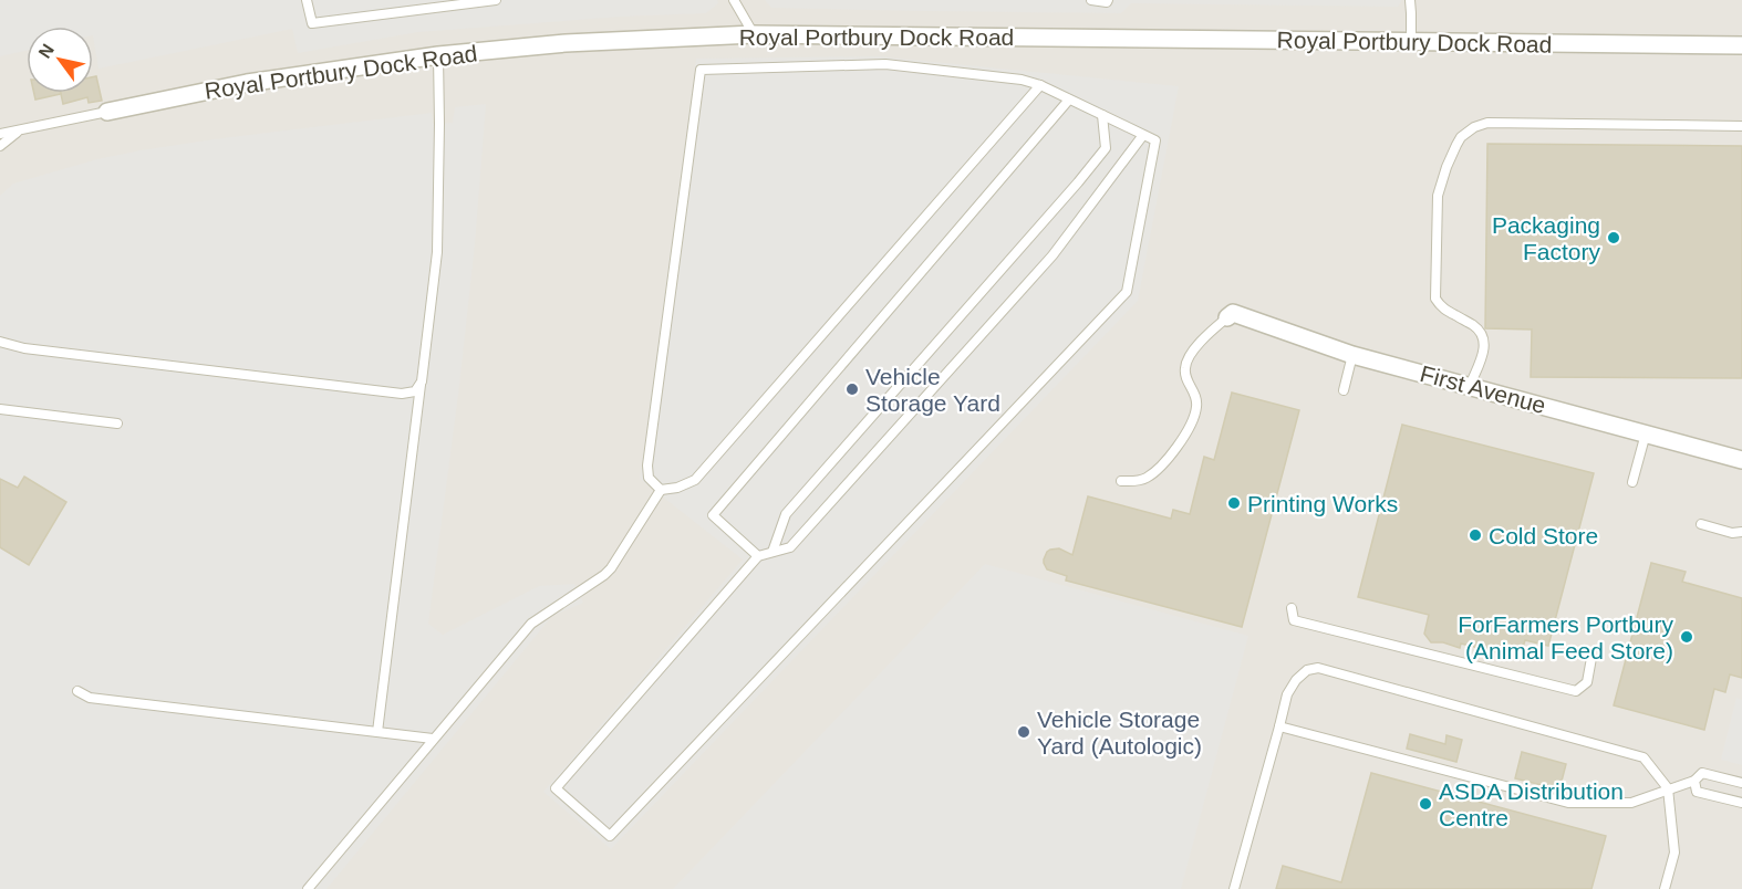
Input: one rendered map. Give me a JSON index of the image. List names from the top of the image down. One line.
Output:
{"streets":{"street":["Royal Portbury Dock Road","First Avenue"]},"places":["Packaging Factory","Vehicle Storage Yard","Printing Works","Cold Store","ForFarmers Portbury (Animal Feed Store)","Vehicle Storage Yard (Autologic)","ASDA Distribution Centre"],"north":"top left"}
